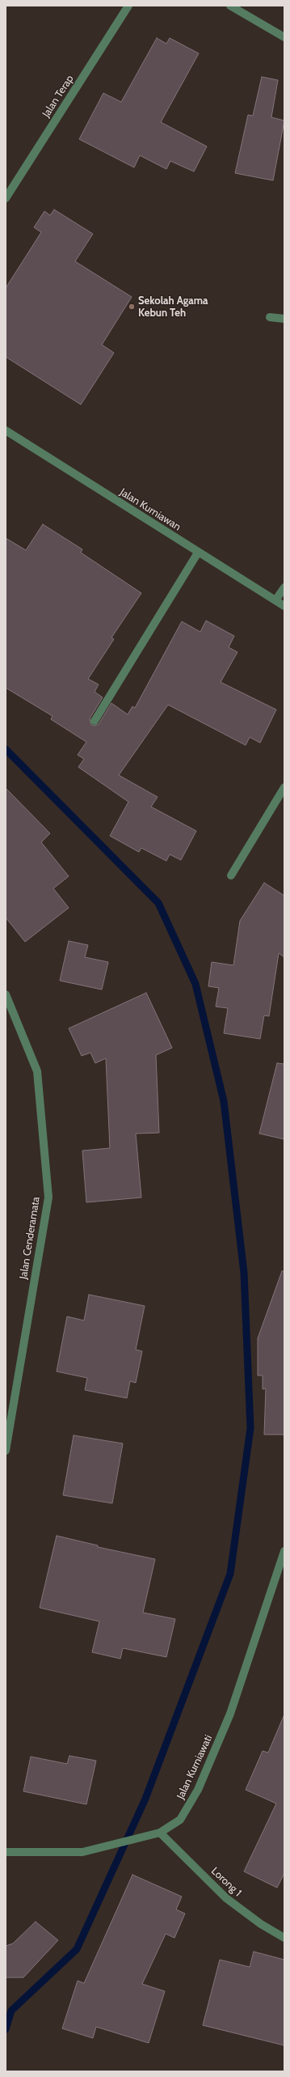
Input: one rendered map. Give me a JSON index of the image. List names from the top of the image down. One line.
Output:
{"streets":{"street":["Jalan Terap","Jalan Kurniawan","Jalan Cenderamata","Jalan Kurniawati","Lorong 1"]},"crossings":[["Jalan Kurniawati","Lorong 1"]],"places":["Sekolah Agama Kebun Teh"]}
